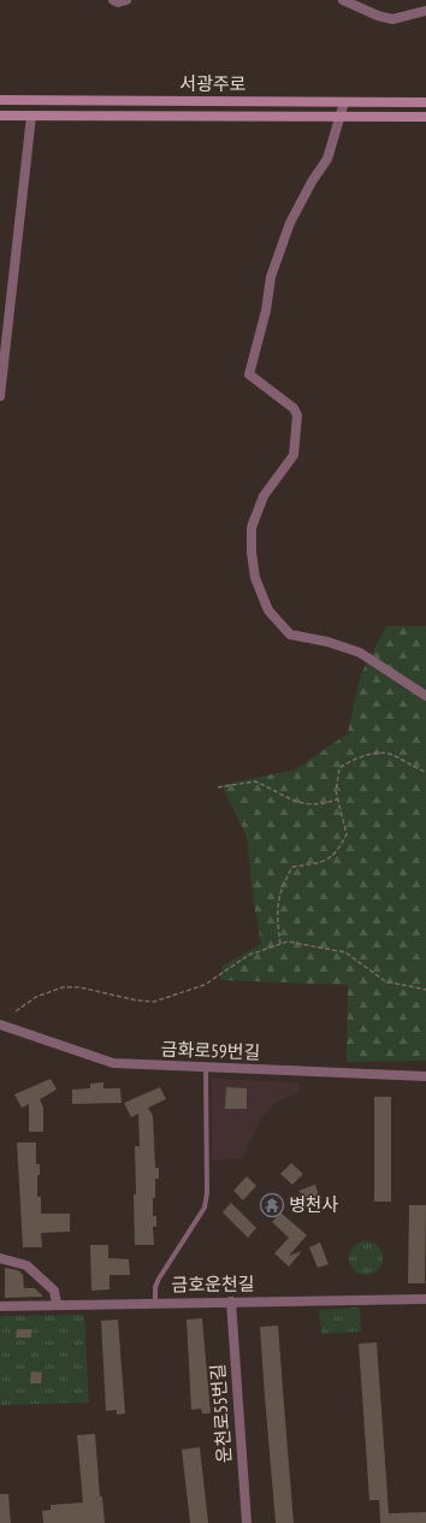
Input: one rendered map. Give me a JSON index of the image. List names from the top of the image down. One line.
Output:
{"streets":{"street":["서광주로","금화로59번길","금호운천길","운천로55번길"]},"crossings":[["금호운천길","운천로55번길"]],"places":{"temple":["병천사"]}}
